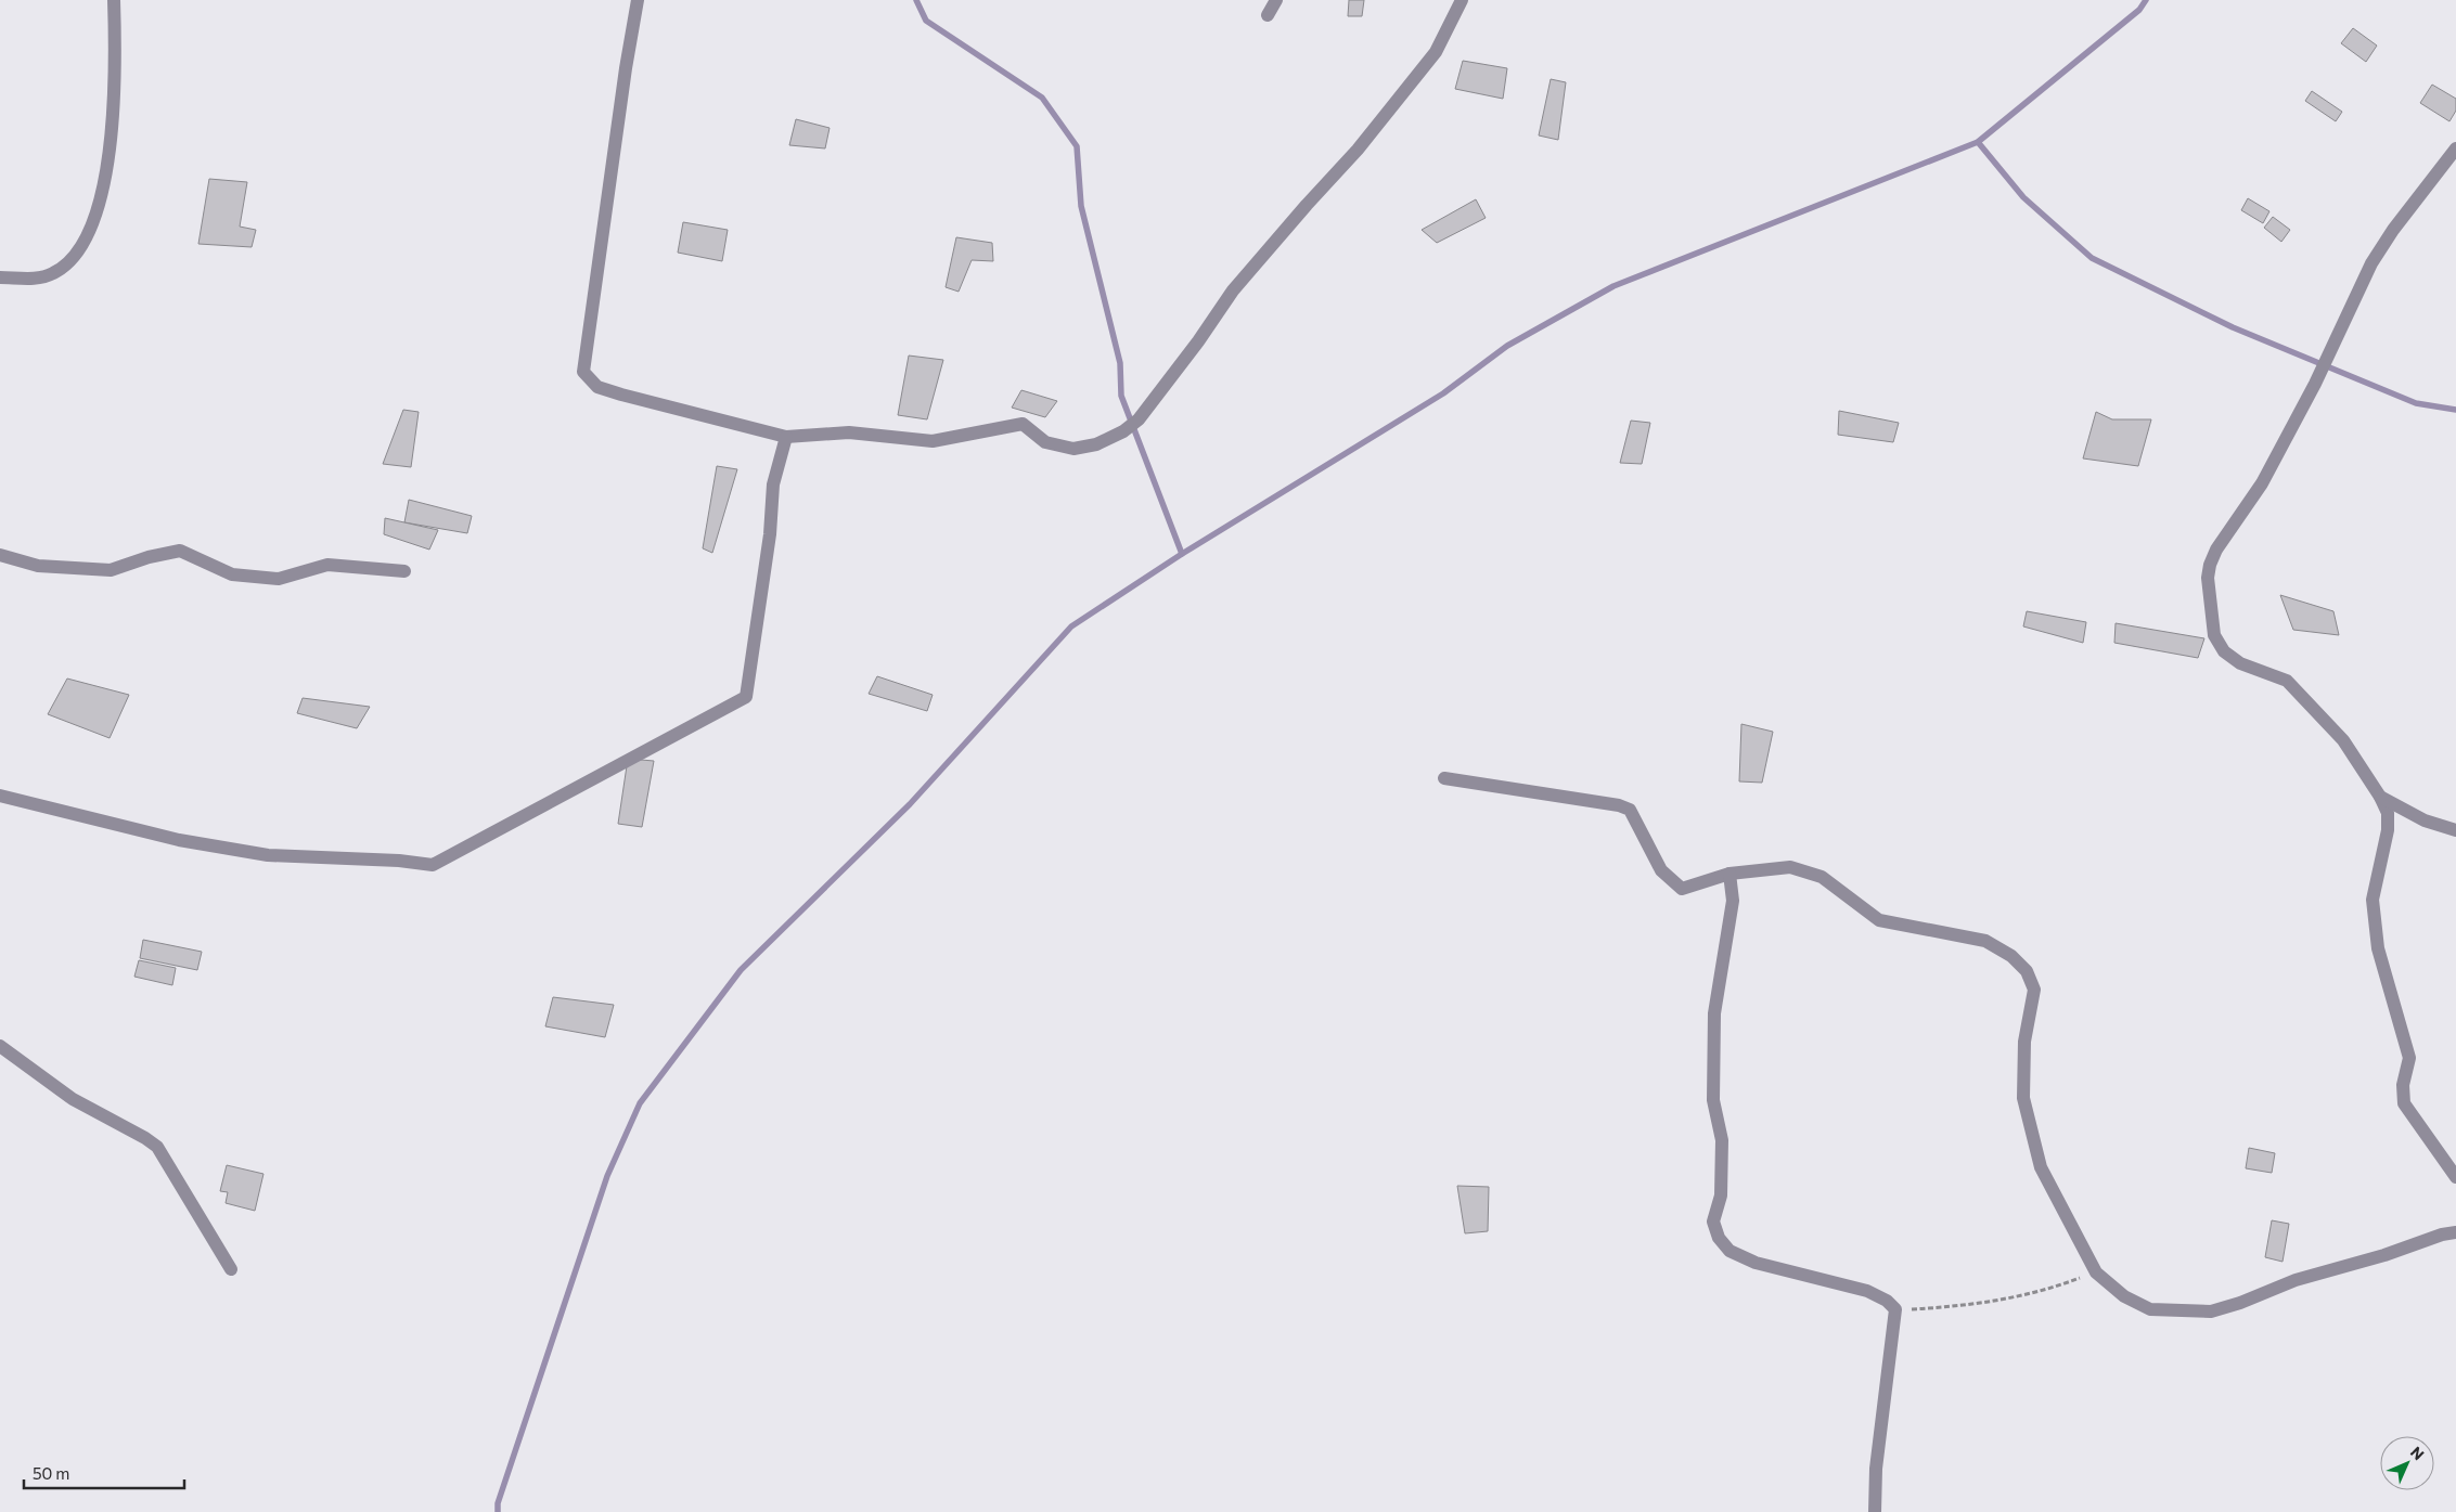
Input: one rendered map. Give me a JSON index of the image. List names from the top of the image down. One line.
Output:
{"scale_bar":"50 m","north":"top right"}
